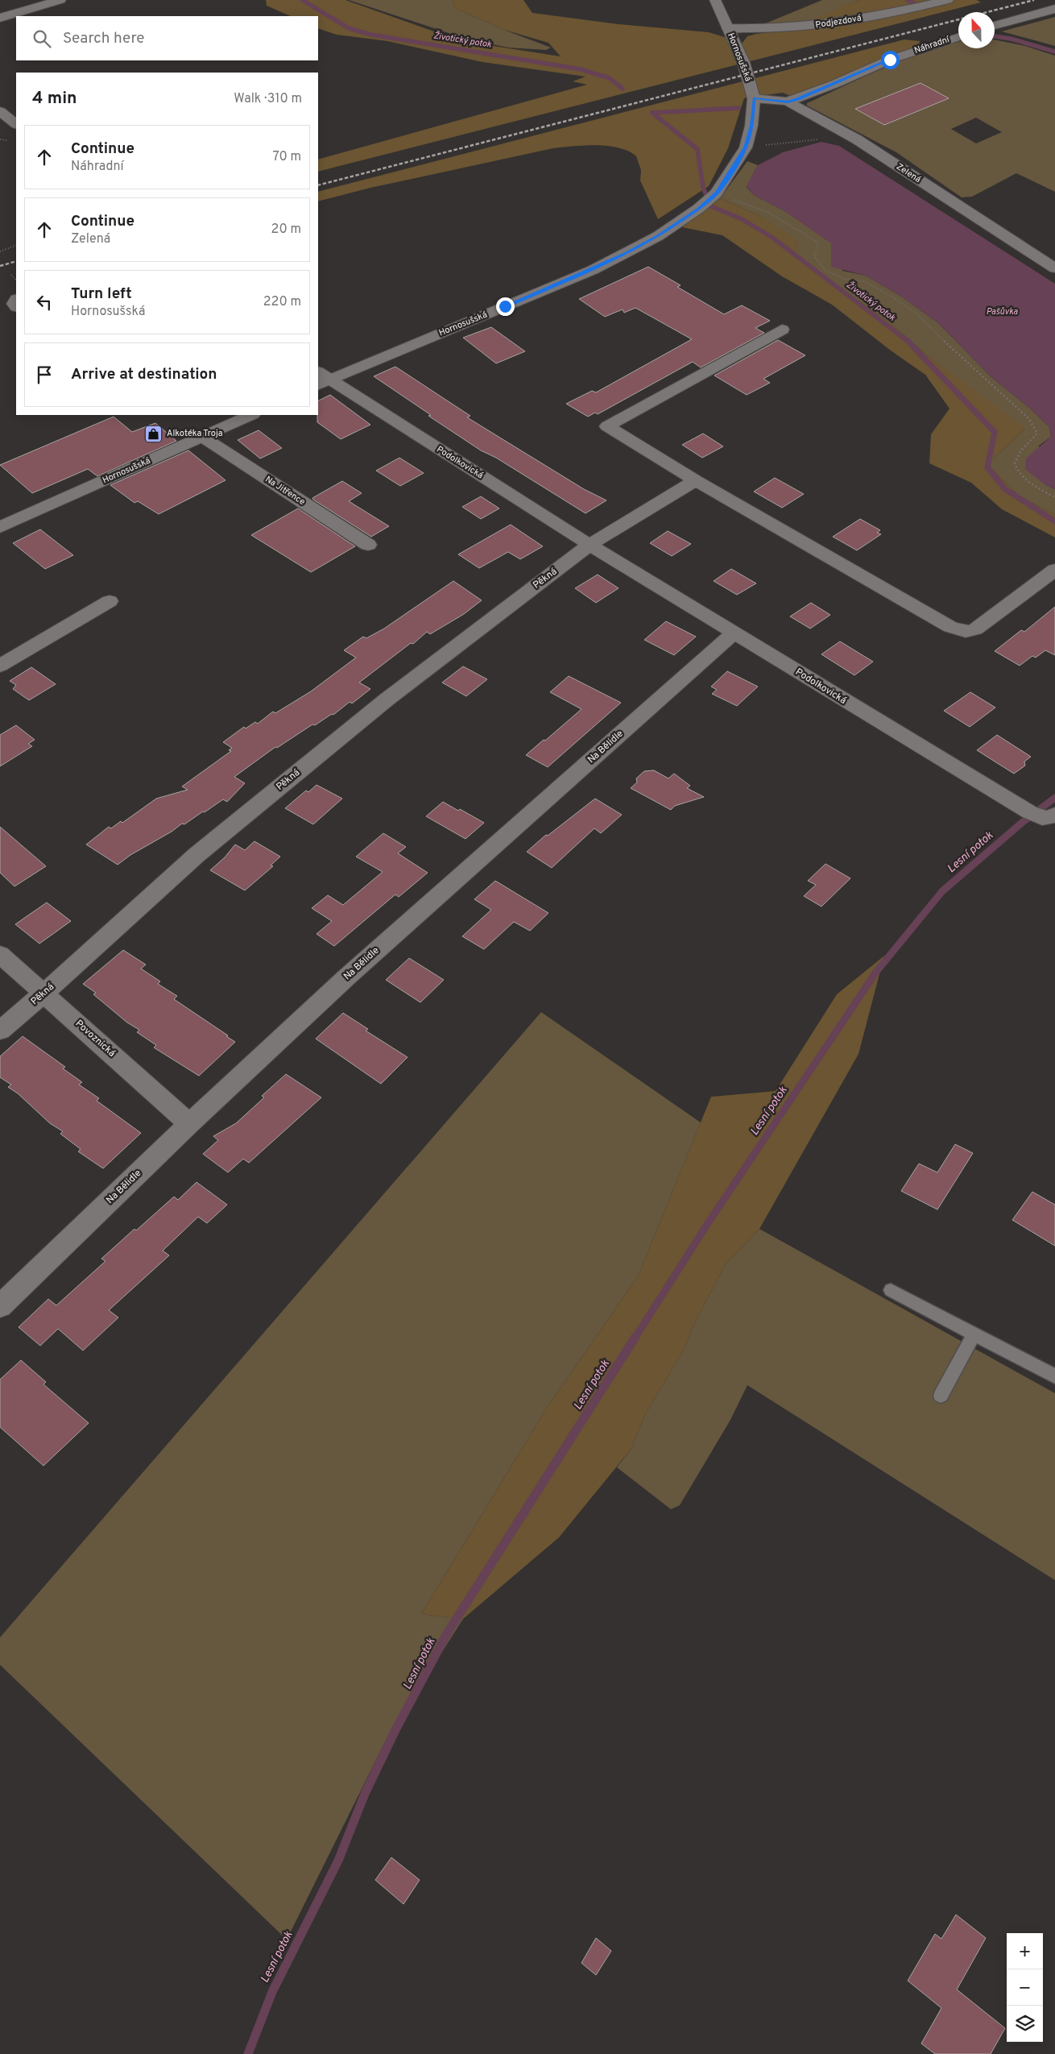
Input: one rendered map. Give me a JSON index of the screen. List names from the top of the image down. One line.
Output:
{"streets":{"street":["Podjezdová","Náhradní","Hornosušská","Zelená","Podolkovická","Na Jitřence","Pěkná","Na Bělidle","Povoznická"]},"crossings":[["Podjezdová","Hornosušská"],["Náhradní","Zelená"],["Hornosušská","Zelená"],["Hornosušská","Podolkovická"],["Hornosušská","Na Jitřence"],["Podolkovická","Pěkná"],["Podolkovická","Na Bělidle"],["Pěkná","Povoznická"],["Na Bělidle","Povoznická"]],"water":["Životický potok","Pašůvka","Lesní potok"],"places":{"shop":["Alkotéka Troja"]},"north":"top","page":{"search":"Search here","heading":["4 min","Walk · 310 m"],"list":[["Continue","Náhradní","70 m"],["Continue","Zelená","20 m"],["Turn left","Hornosušská","220 m"],"Arrive at destination"],"map_buttons":["+","−"]}}
